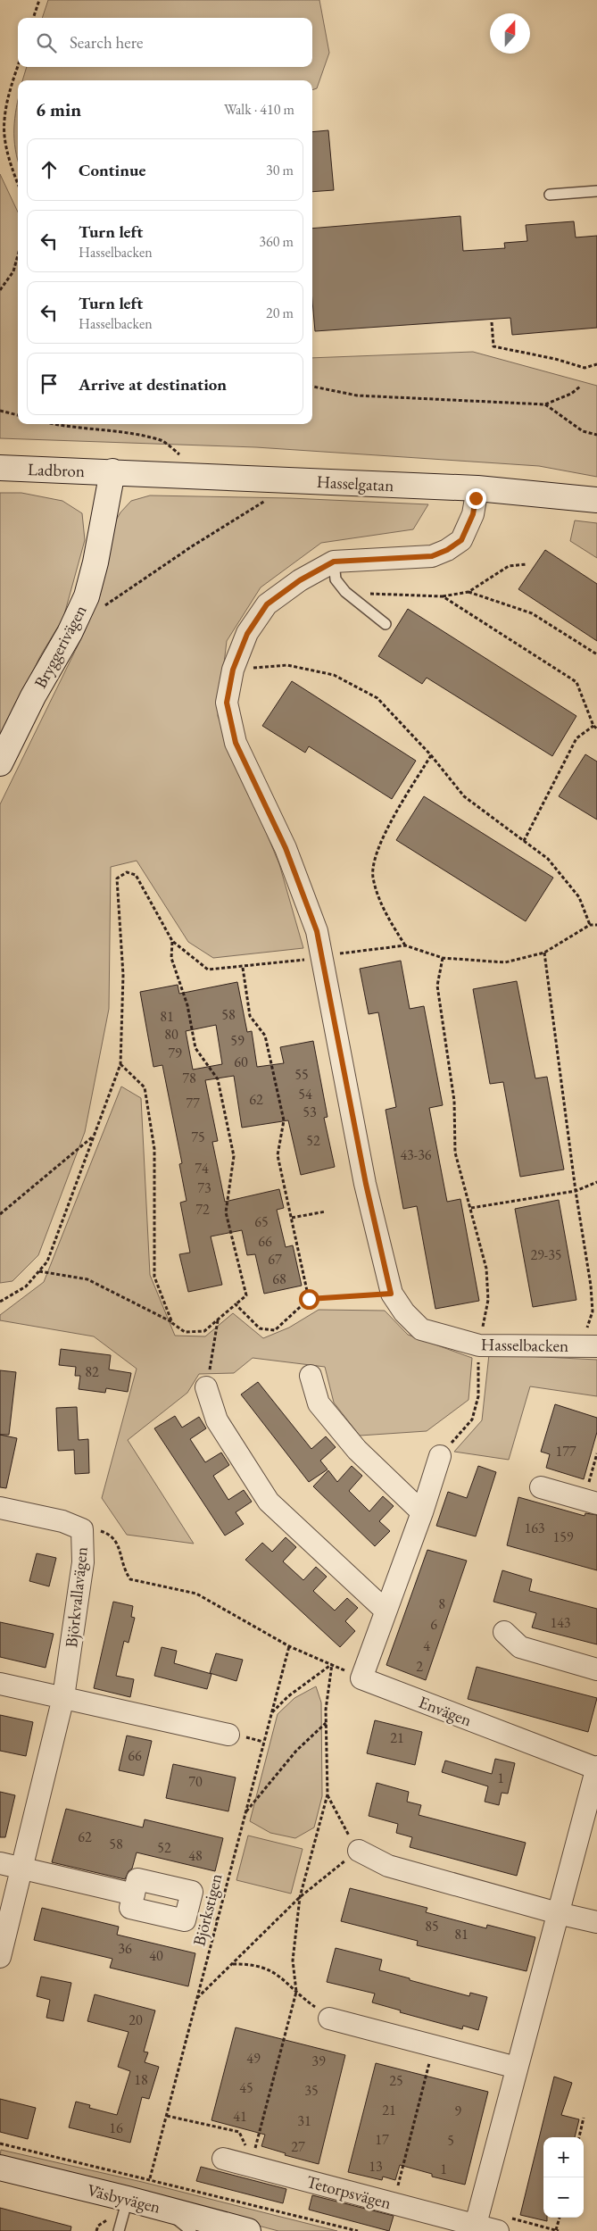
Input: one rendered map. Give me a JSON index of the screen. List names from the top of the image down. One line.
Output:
{"streets":{"street":["Ladbron","Hasselgatan","Bryggerivägen","Hasselbacken","Björkvallavägen","Envägen","Tetorpsvägen","Väsbyvägen"],"path":["Björkstigen"]},"crossings":[["Ladbron","Hasselgatan"],["Ladbron","Bryggerivägen"],["Hasselgatan","Bryggerivägen"],["Hasselgatan","Hasselbacken"]],"house_numbers":["58","81","80","59","79","60","55","78","54","62","77","53","75","52","43-36","74","73","72","65","66","29-35","67","68","82","177","163","159","8","143","6","4","2","21","66","1","70","62","58","52","48","85","81","36","40","20","49","39","18","25","45","35","21","9","41","31","16","17","5","27","13","1"],"north":"top","page":{"search":"Search here","heading":["6 min","Walk · 410 m"],"list":[["Continue","30 m"],["Turn left","Hasselbacken","360 m"],["Turn left","Hasselbacken","20 m"],"Arrive at destination"],"map_buttons":["+","−"]}}
